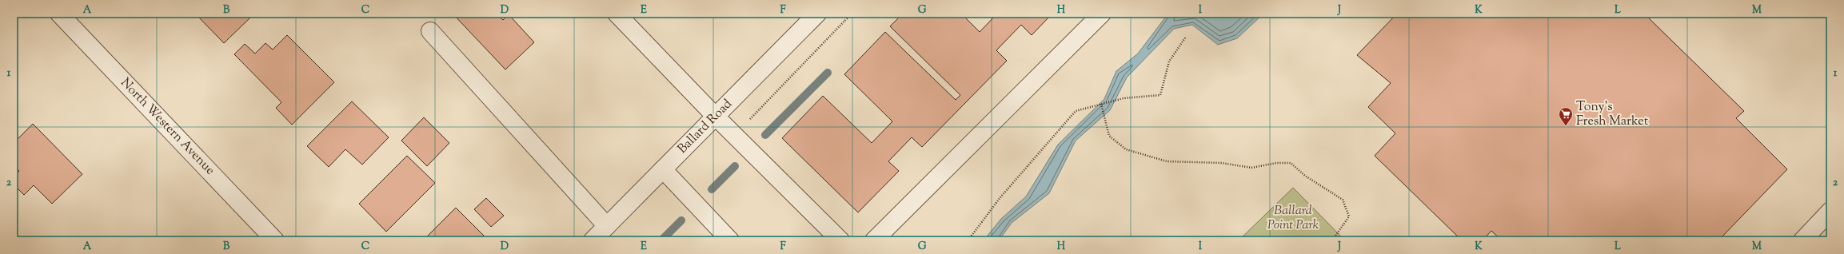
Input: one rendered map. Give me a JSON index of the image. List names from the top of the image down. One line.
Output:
{"streets":{"street":["North Western Avenue","Ballard Road"]},"parks":["Ballard Point Park"],"places":{"supermarket":["Tony's Fresh Market"]},"grid":{"columns":["A","B","C","D","E","F","G","H","I","J","K","L","M"],"rows":["1","2"]}}
